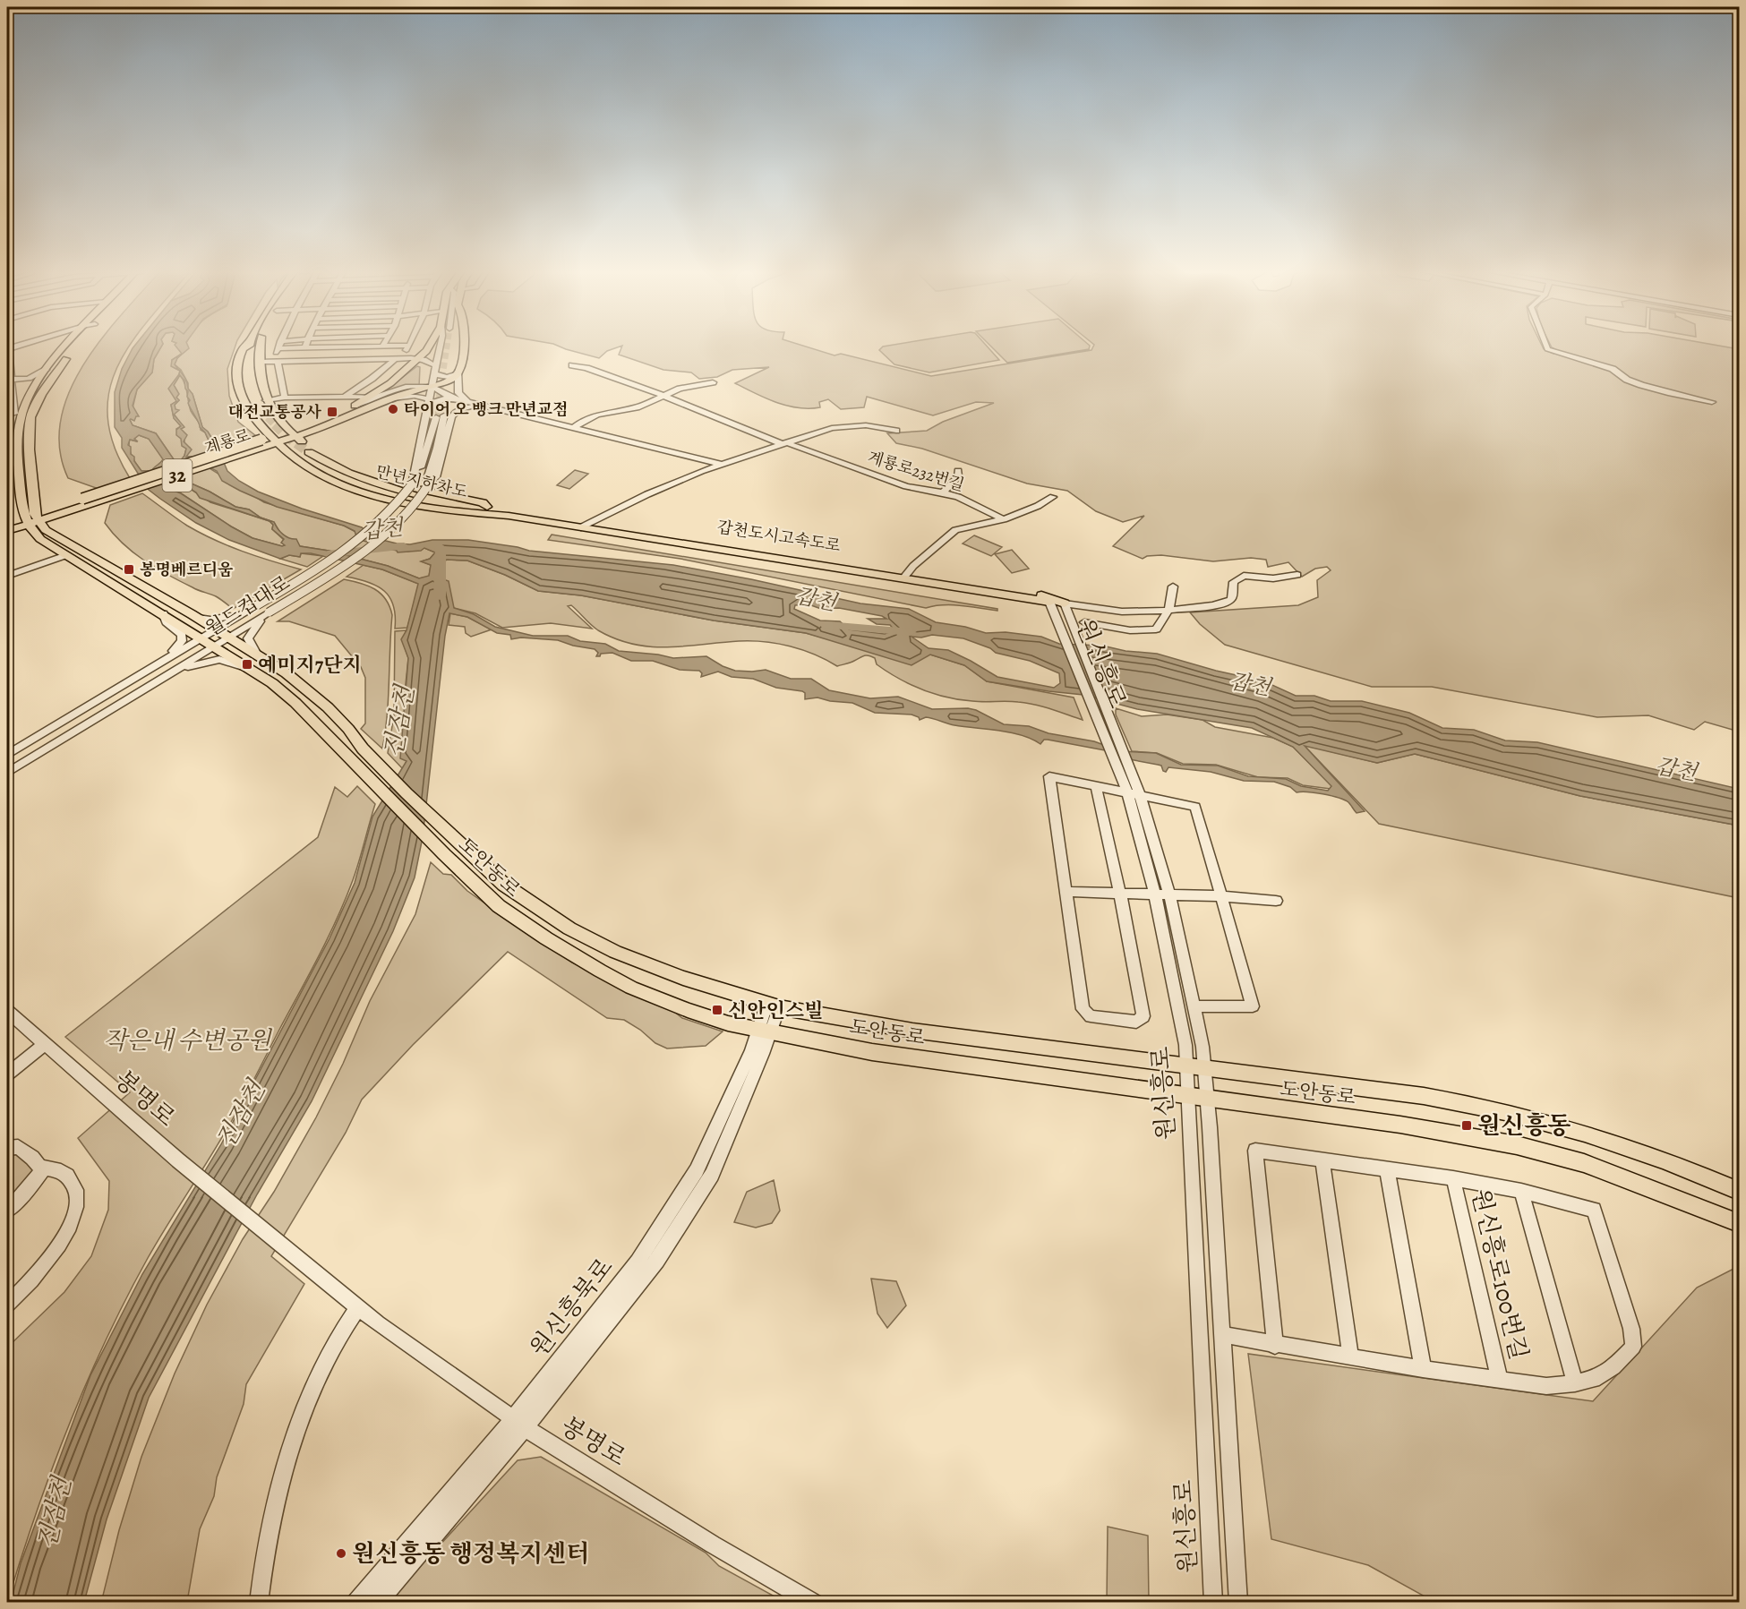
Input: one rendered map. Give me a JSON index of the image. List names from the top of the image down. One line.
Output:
{"streets":{"main road":["계룡로","32","만년지하차도","갑천도시고속도로","도안동로"],"street":["계룡로232번길","월드컵대로","원신흥로","봉명로","원신흥로100번길","원신흥북로"]},"crossings":[["계룡로","도안동로"],["만년지하차도","갑천도시고속도로"],["갑천도시고속도로","원신흥로"],["월드컵대로","도안동로"],["원신흥로","도안동로"],["원신흥로","원신흥로100번길"],["도안동로","원신흥북로"],["봉명로","원신흥북로"]],"water":["갑천","진잠천"],"parks":["작은내 수변공원"],"places":{"other":["타이어 오 뱅크 만년교점","원신흥동 행정복지센터"],"transit":["대전교통공사","봉명베르디움","예미지7단지","신안인스빌","원신흥동"]}}
